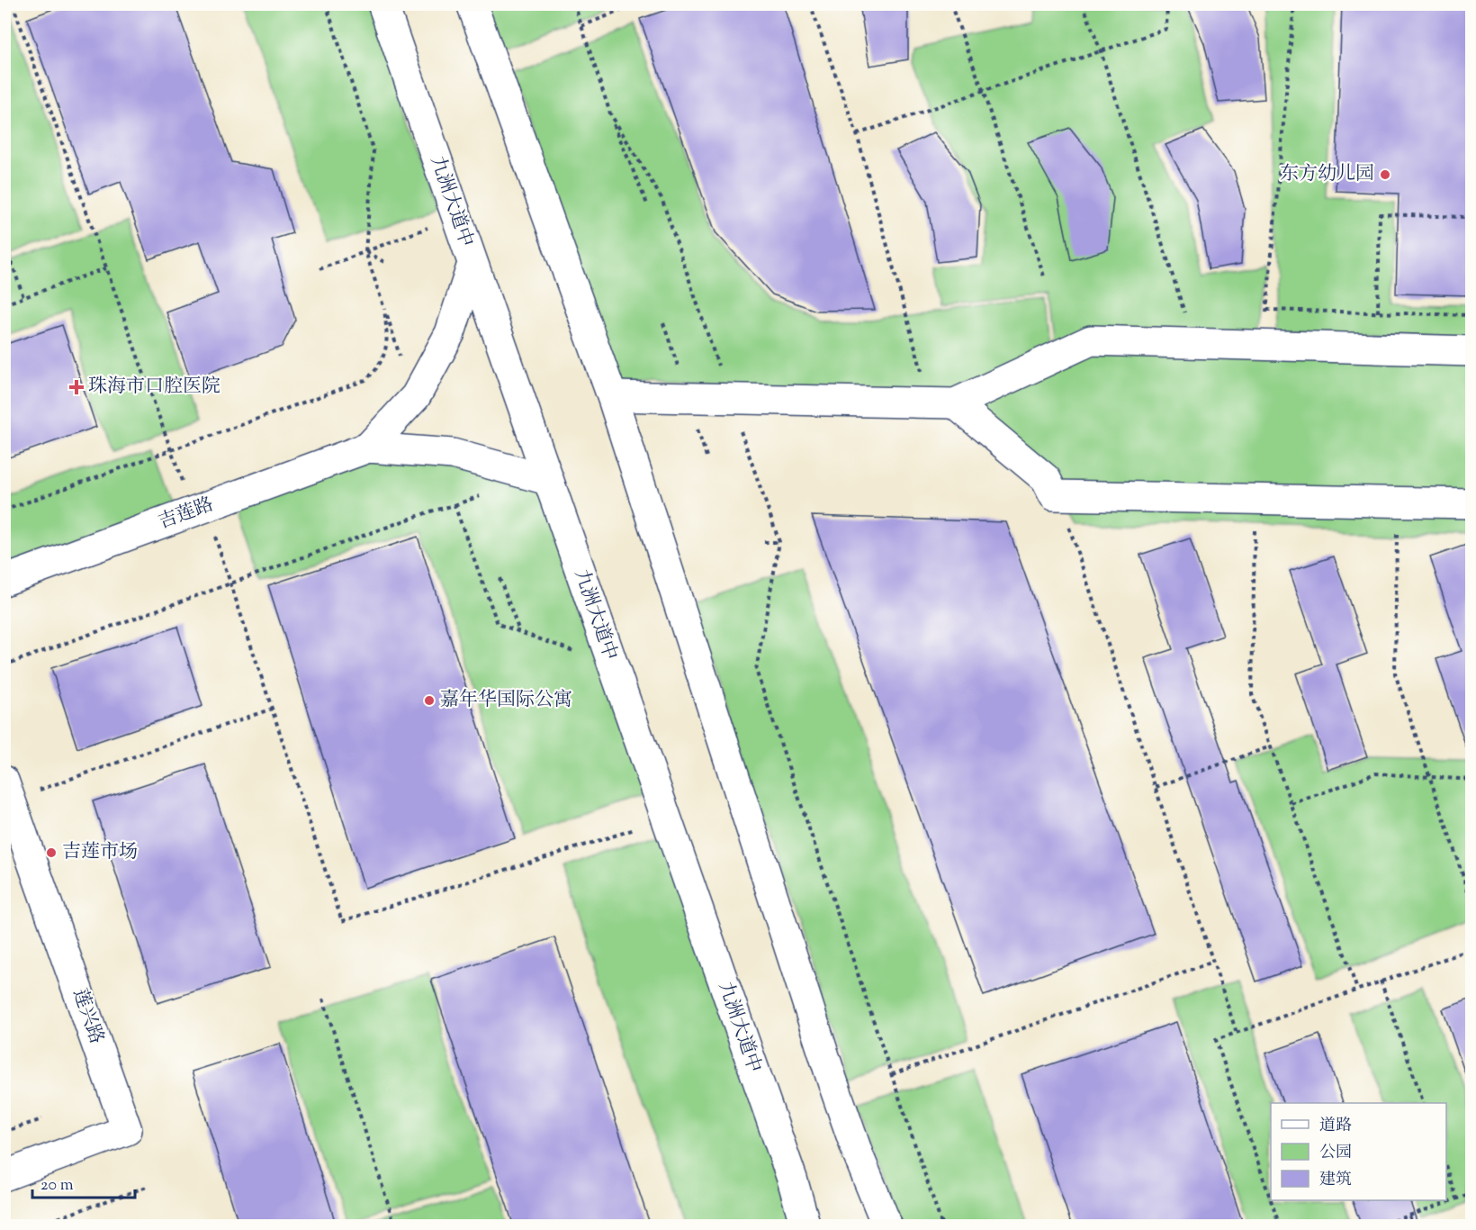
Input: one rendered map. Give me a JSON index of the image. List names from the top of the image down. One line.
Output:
{"streets":{"main road":["九洲大道中","吉莲路","莲兴路"]},"places":{"other":["东方幼儿园","嘉年华国际公寓","吉莲市场"],"health":["珠海市口腔医院"]},"legend":["道路","公园","建筑"],"scale_bar":"20 m"}
